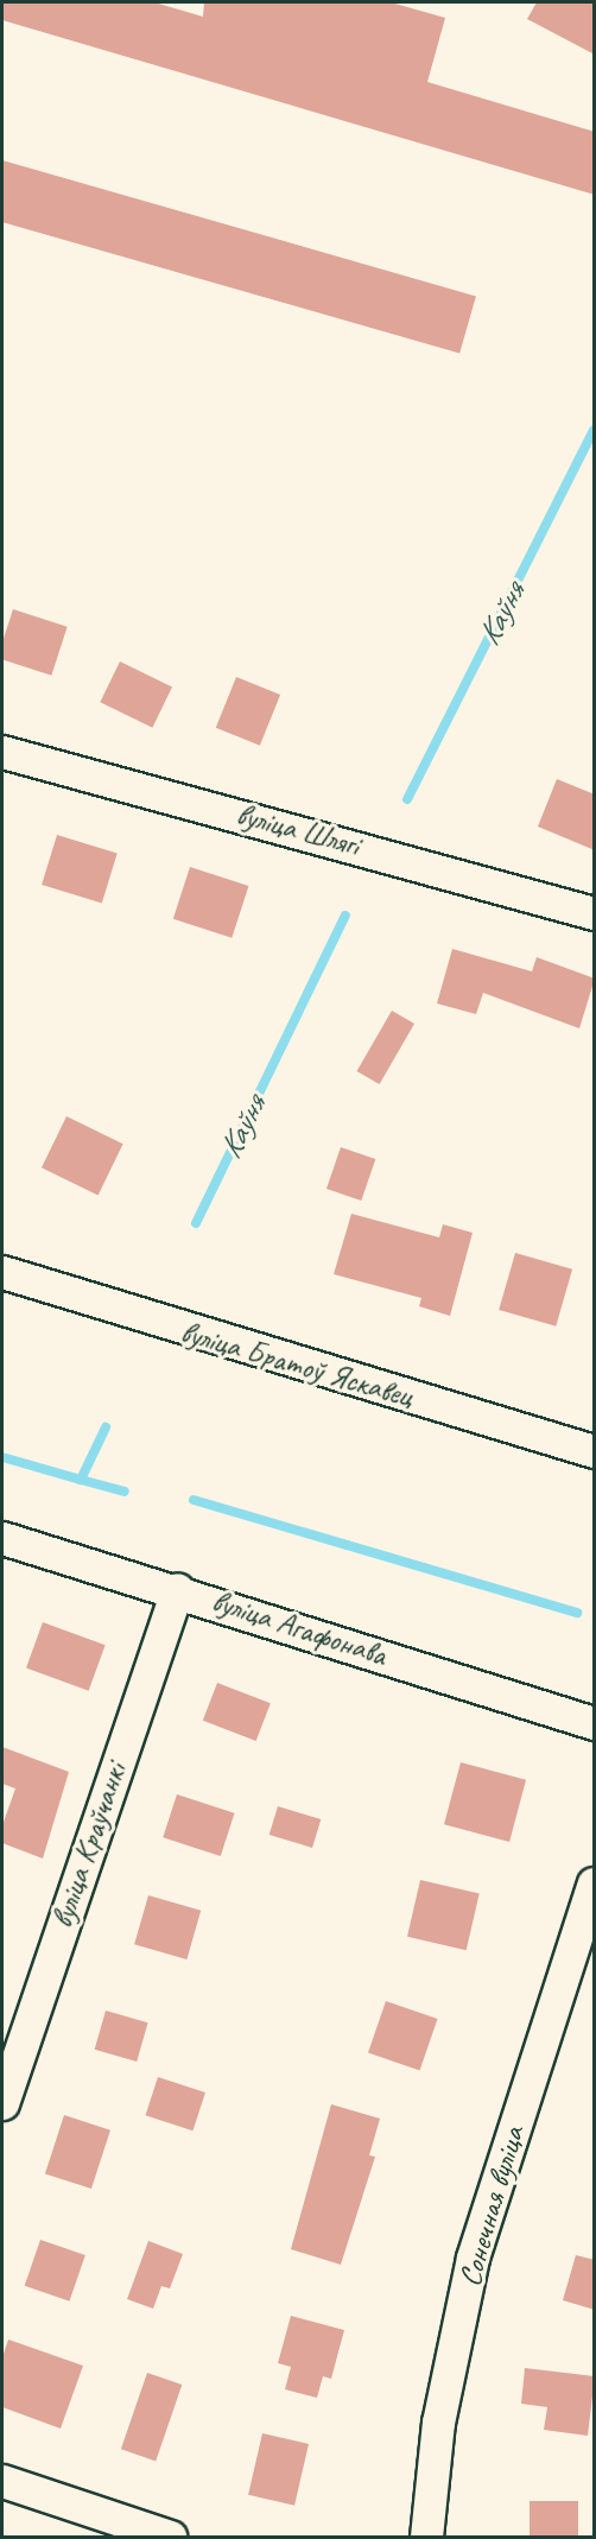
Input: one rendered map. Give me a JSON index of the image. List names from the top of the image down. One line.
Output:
{"streets":{"street":["вуліца Шлягі","вуліца Братоў Яскавец","вуліца Агафонава","вуліца Краўчанкі","Сонечная вуліца"]},"crossings":[["вуліца Агафонава","вуліца Краўчанкі"]],"water":["Каўня"]}
